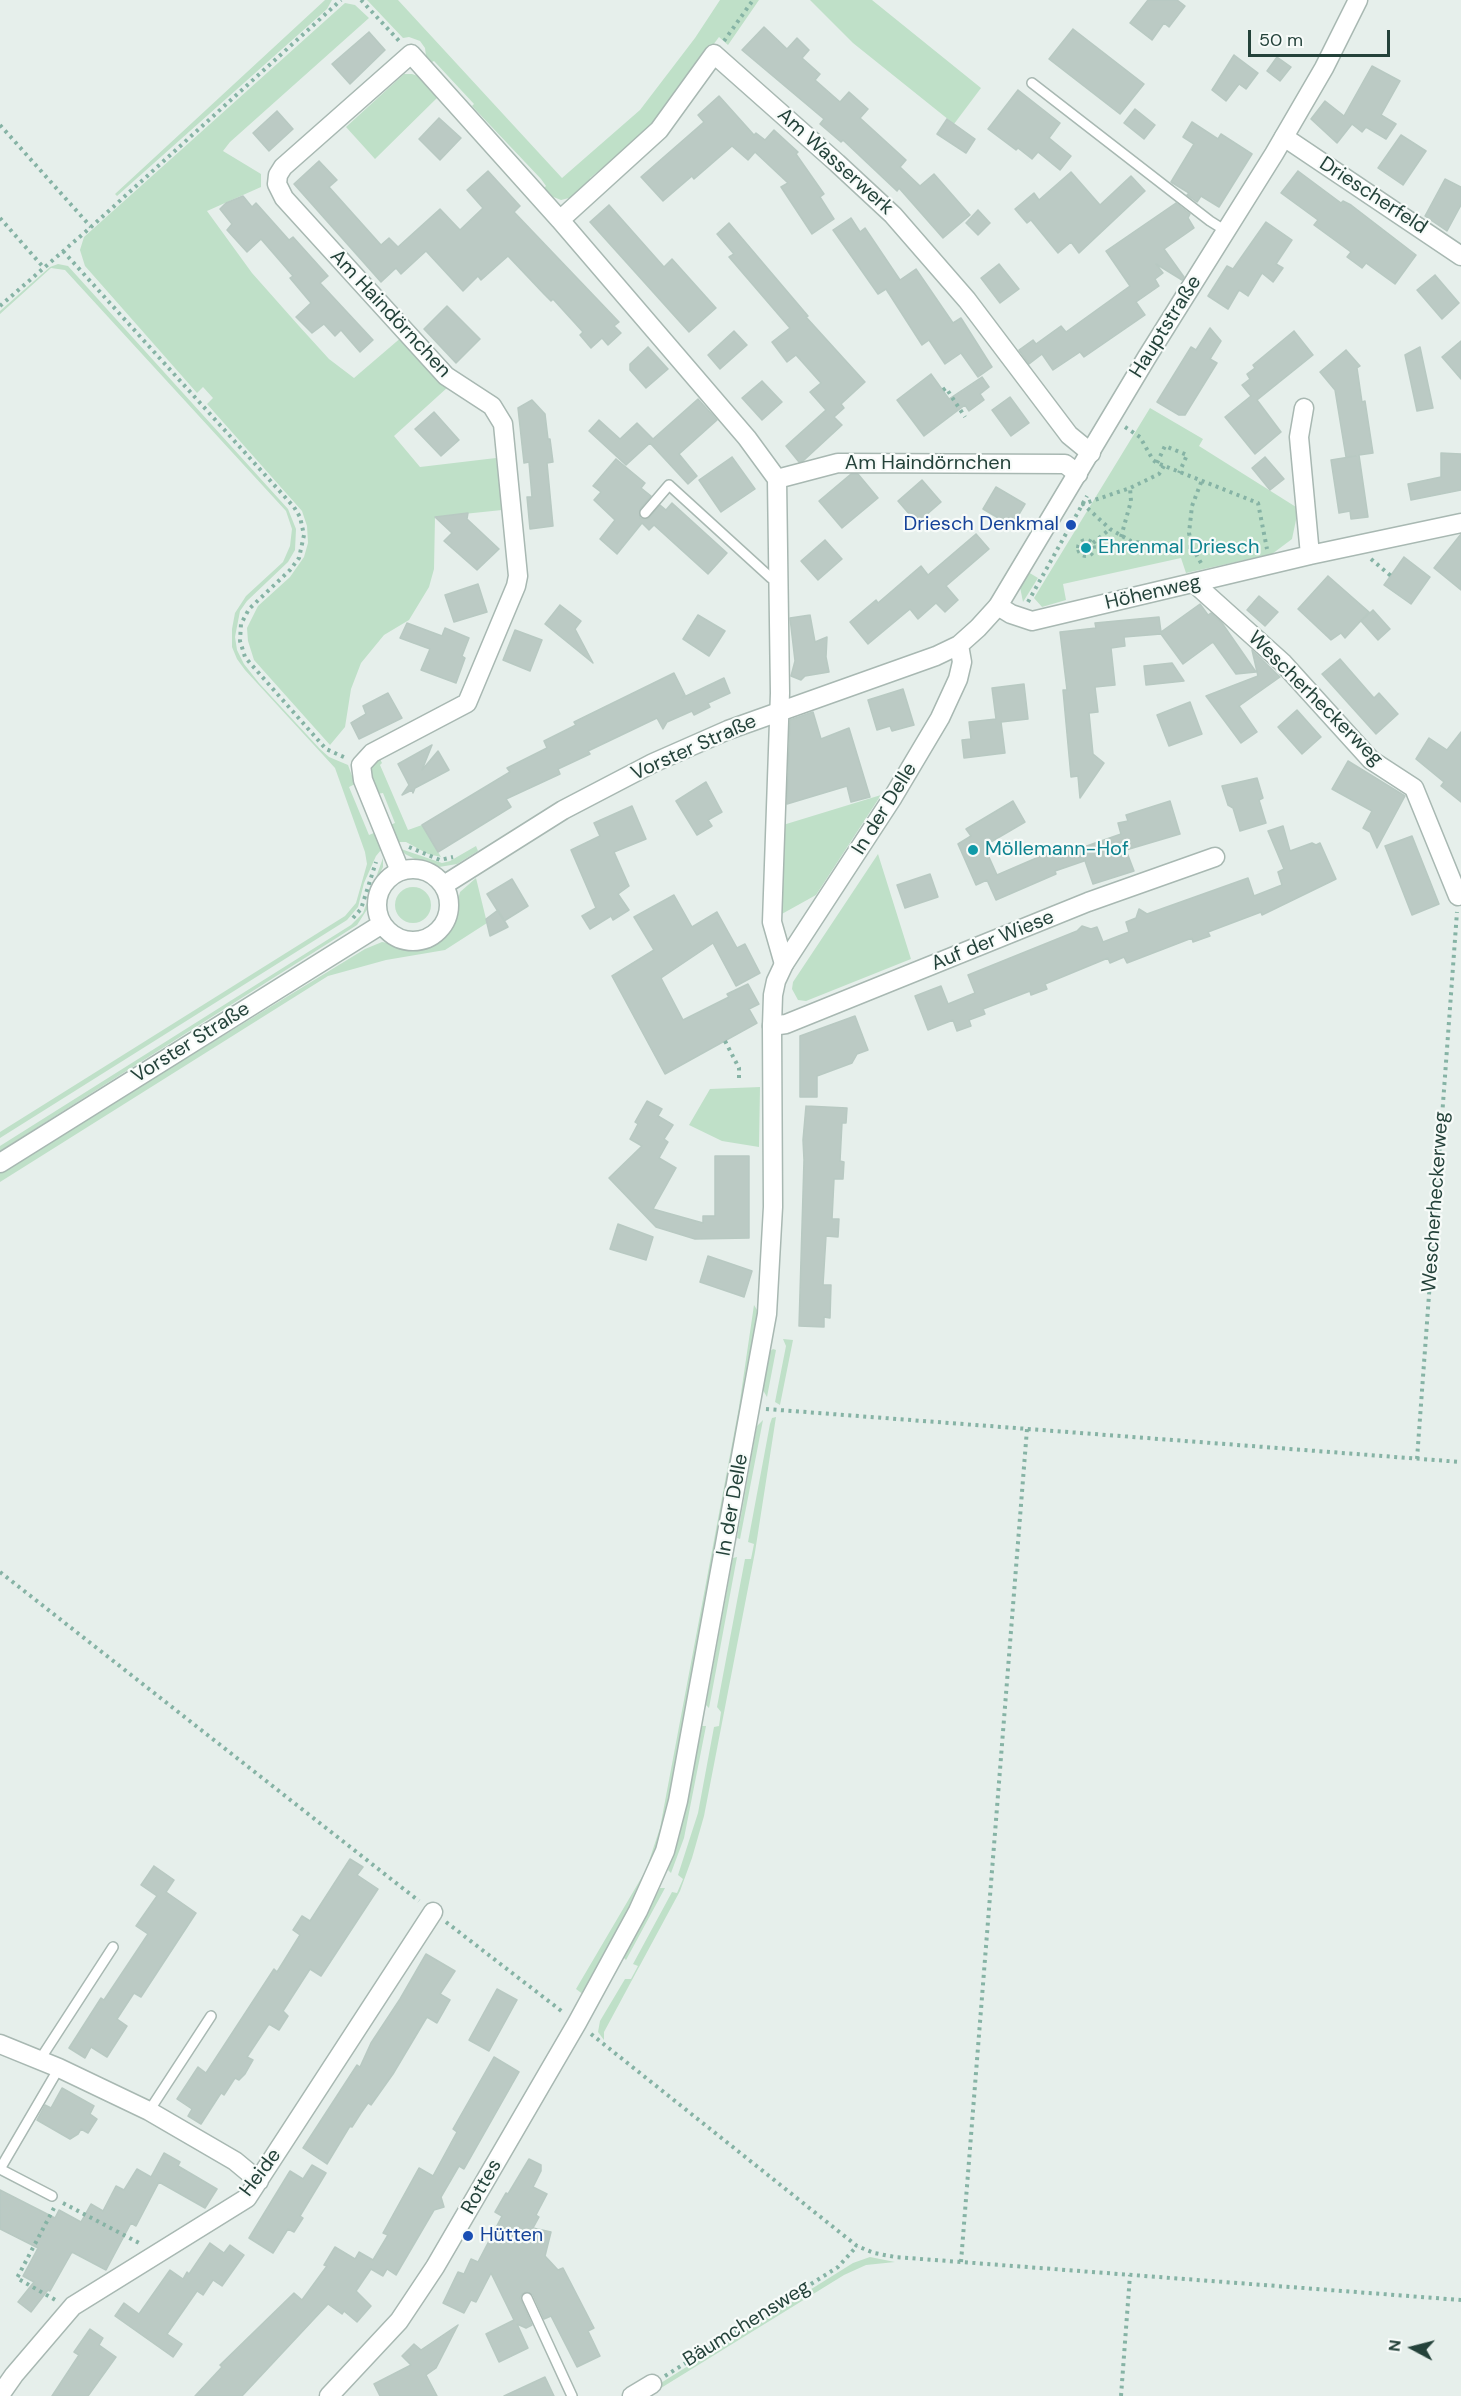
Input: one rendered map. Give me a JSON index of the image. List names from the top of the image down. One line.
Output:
{"streets":{"street":["Am Wasserwerk","Driescherfeld","Am Haindörnchen","Hauptstraße","Höhenweg","Wescherheckerweg","Vorster Straße","In der Delle","Auf der Wiese","Heide","Rottes"],"path":["Bäumchensweg"]},"crossings":[["Am Wasserwerk","Hauptstraße"],["Driescherfeld","Hauptstraße"],["Am Haindörnchen","Hauptstraße"],["Hauptstraße","Höhenweg"],["Hauptstraße","Vorster Straße"],["Hauptstraße","In der Delle"],["Höhenweg","Wescherheckerweg"],["Vorster Straße","In der Delle"],["In der Delle","Auf der Wiese"],["In der Delle","Rottes"]],"places":["Driesch Denkmal","Ehrenmal Driesch","Möllemann-Hof","Hütten"],"scale_bar":"50 m","north":"left"}
